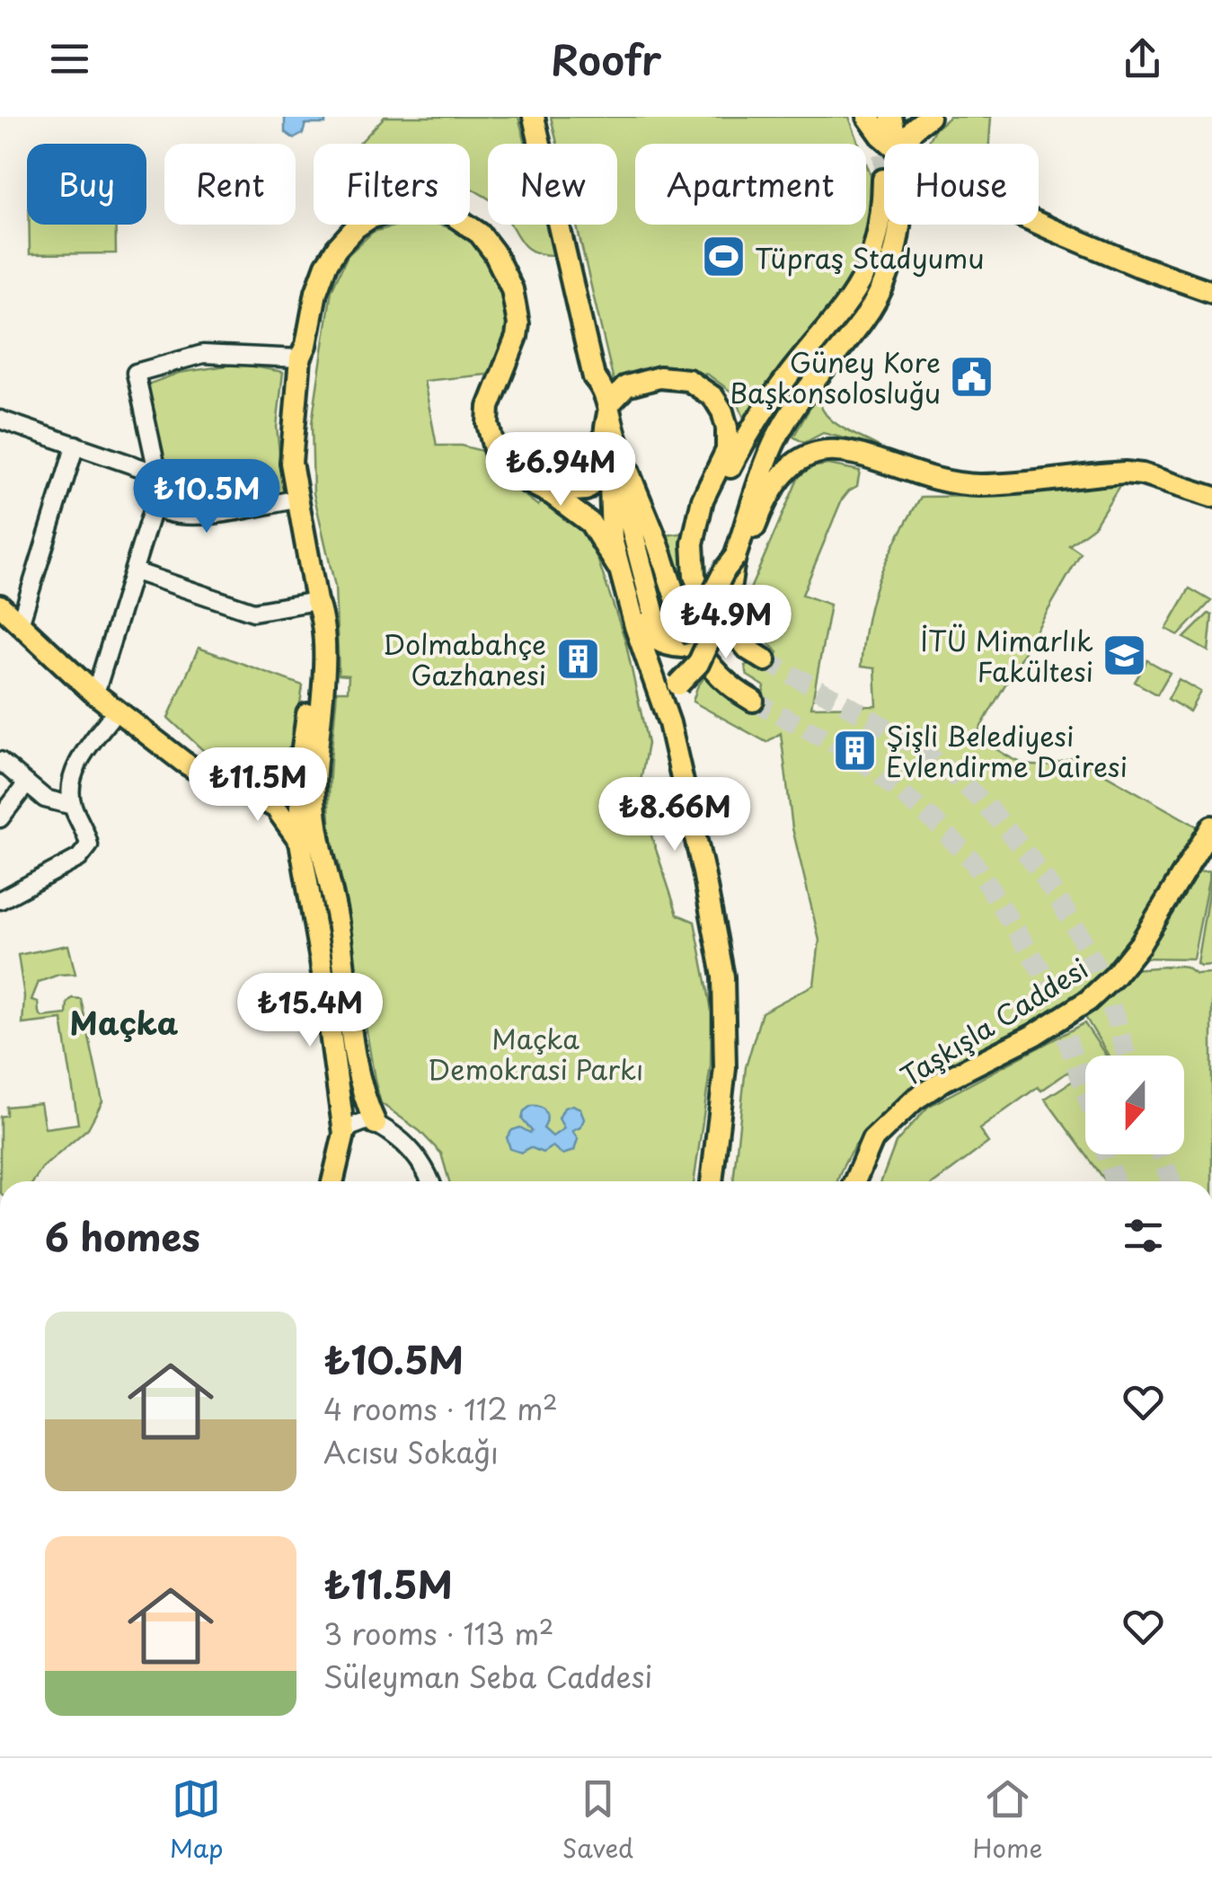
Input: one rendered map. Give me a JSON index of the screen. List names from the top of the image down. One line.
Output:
{"streets":{"main road":["Taşkışla Caddesi"]},"districts":["Maçka"],"parks":["Maçka Demokrasi Parkı"],"places":{"sports":["Tüpraş Stadyumu"],"public building":["Güney Kore Başkonsolosluğu"],"school or university":["İTÜ Mimarlık Fakültesi"],"building":["Dolmabahçe Gazhanesi","Şişli Belediyesi Evlendirme Dairesi"]},"north":"bottom","page":{"header":"Roofr","chip":["Buy","Rent","Filters","New","Apartment","House"],"price":["₺6.94M","₺10.5M","₺4.9M","₺11.5M","₺8.66M","₺15.4M"],"heading":"6 homes","list":[{"name":"₺10.5M","note":"4 rooms · 112 m² · Acısu Sokağı"},{"name":"₺11.5M","note":"3 rooms · 113 m² · Süleyman Seba Caddesi"}],"tabs":["Map","Saved","Home"]}}
